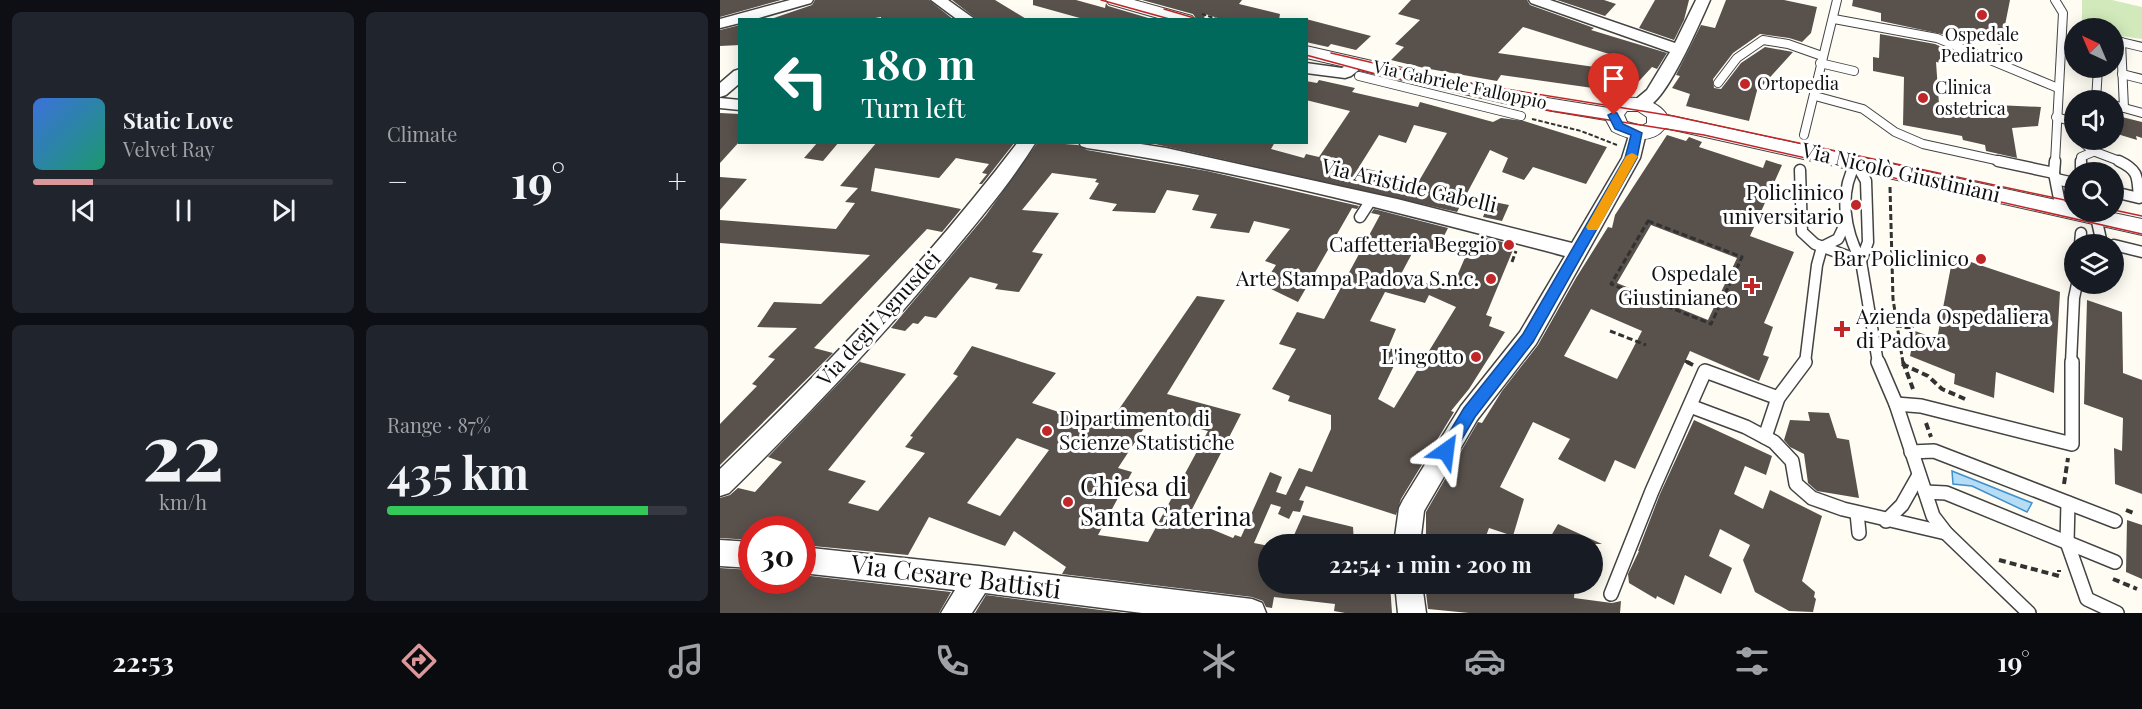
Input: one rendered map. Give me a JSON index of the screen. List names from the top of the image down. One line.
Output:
{"streets":{"street":["Via Gabriele Falloppio","Via Nicolò Giustiniani","Via Aristide Gabelli","Via degli Agnusdei","Via Cesare Battisti"]},"crossings":[["Via Gabriele Falloppio","Via Nicolò Giustiniani"]],"places":{"other":["Ospedale Pediatrico","Ortopedia","Clinica ostetrica","Policlinico universitario","Caffetteria Beggio","Bar Policlinico","Arte Stampa Padova S.n.c.","L'ingotto","Dipartimento di Scienze Statistiche","Chiesa di Santa Caterina"],"health":["Ospedale Giustinianeo","Azienda Ospedaliera di Padova"]},"north":"top left","page":{"tile":["Climate",["22","km/h"],["Range · 87%","435 km"]],"turn":["180 m","Turn left"],"song":["Static Love","Velvet Ray"],"heat":["−","19°","+"],"limit":"30","trip":"22:54 · 1 min · 200 m","tabs":["22:53","19°"]}}
